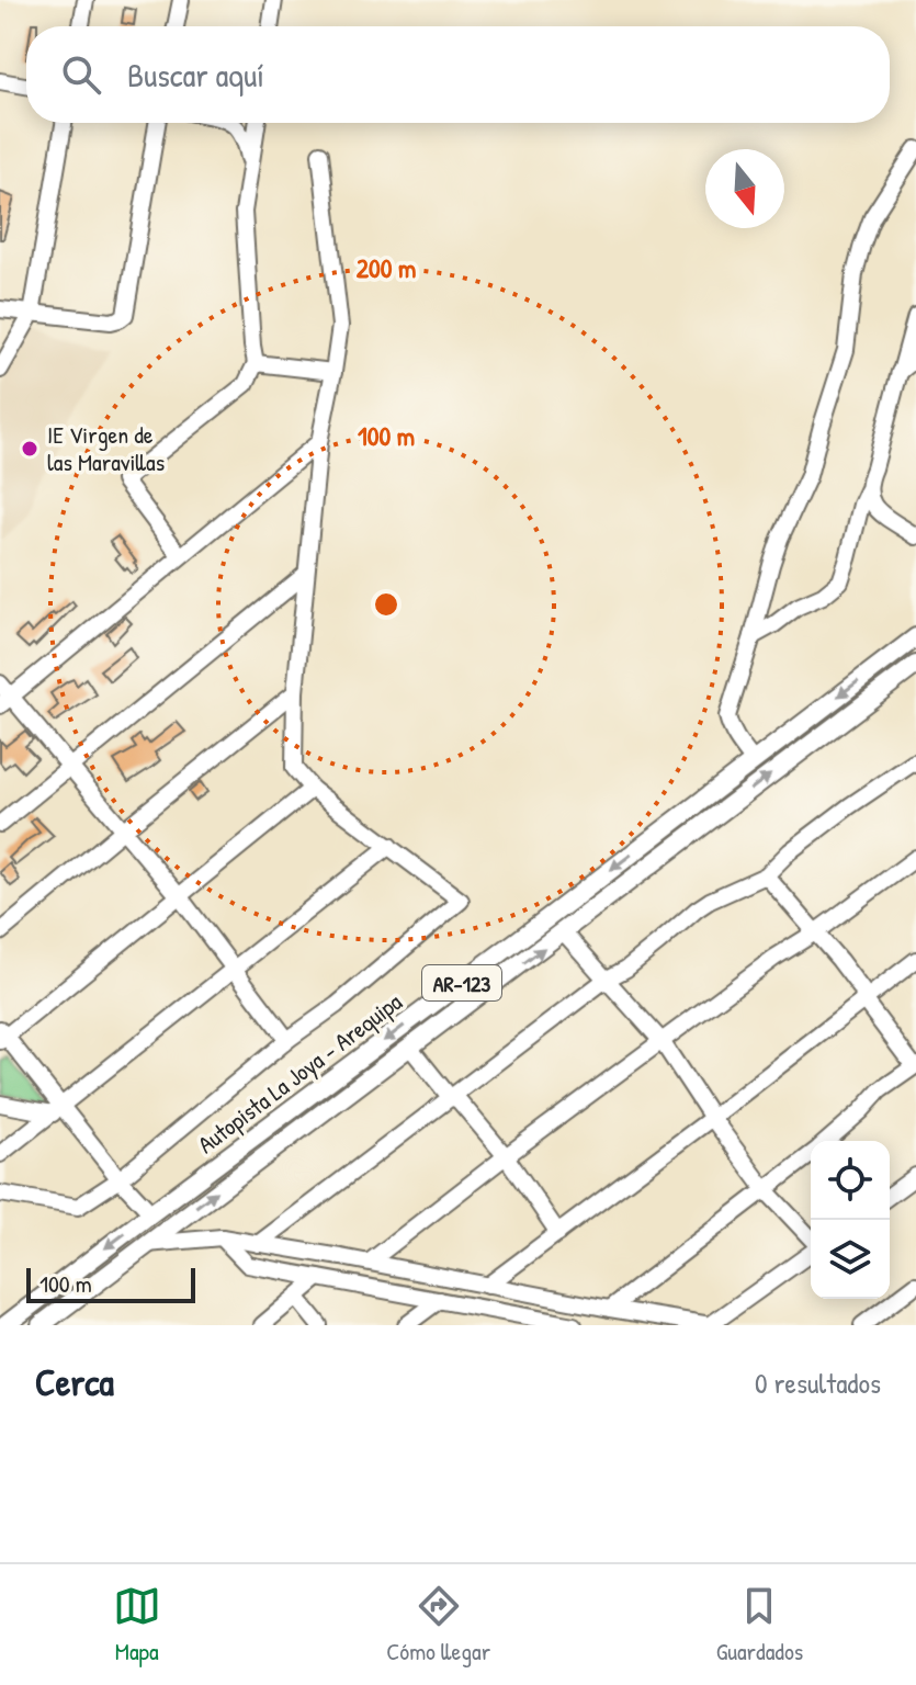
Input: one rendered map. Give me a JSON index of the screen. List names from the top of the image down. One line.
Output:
{"streets":{"main road":["AR-123","Autopista La Joya - Arequipa"]},"places":["IE Virgen de las Maravillas"],"scale_bar":"100 m","north":"bottom","page":{"search":"Buscar aquí","scale":"100 m","heading":["Cerca","0 resultados"],"nav":["Mapa","Cómo llegar","Guardados"]},"rings":["200 m","100 m"]}
